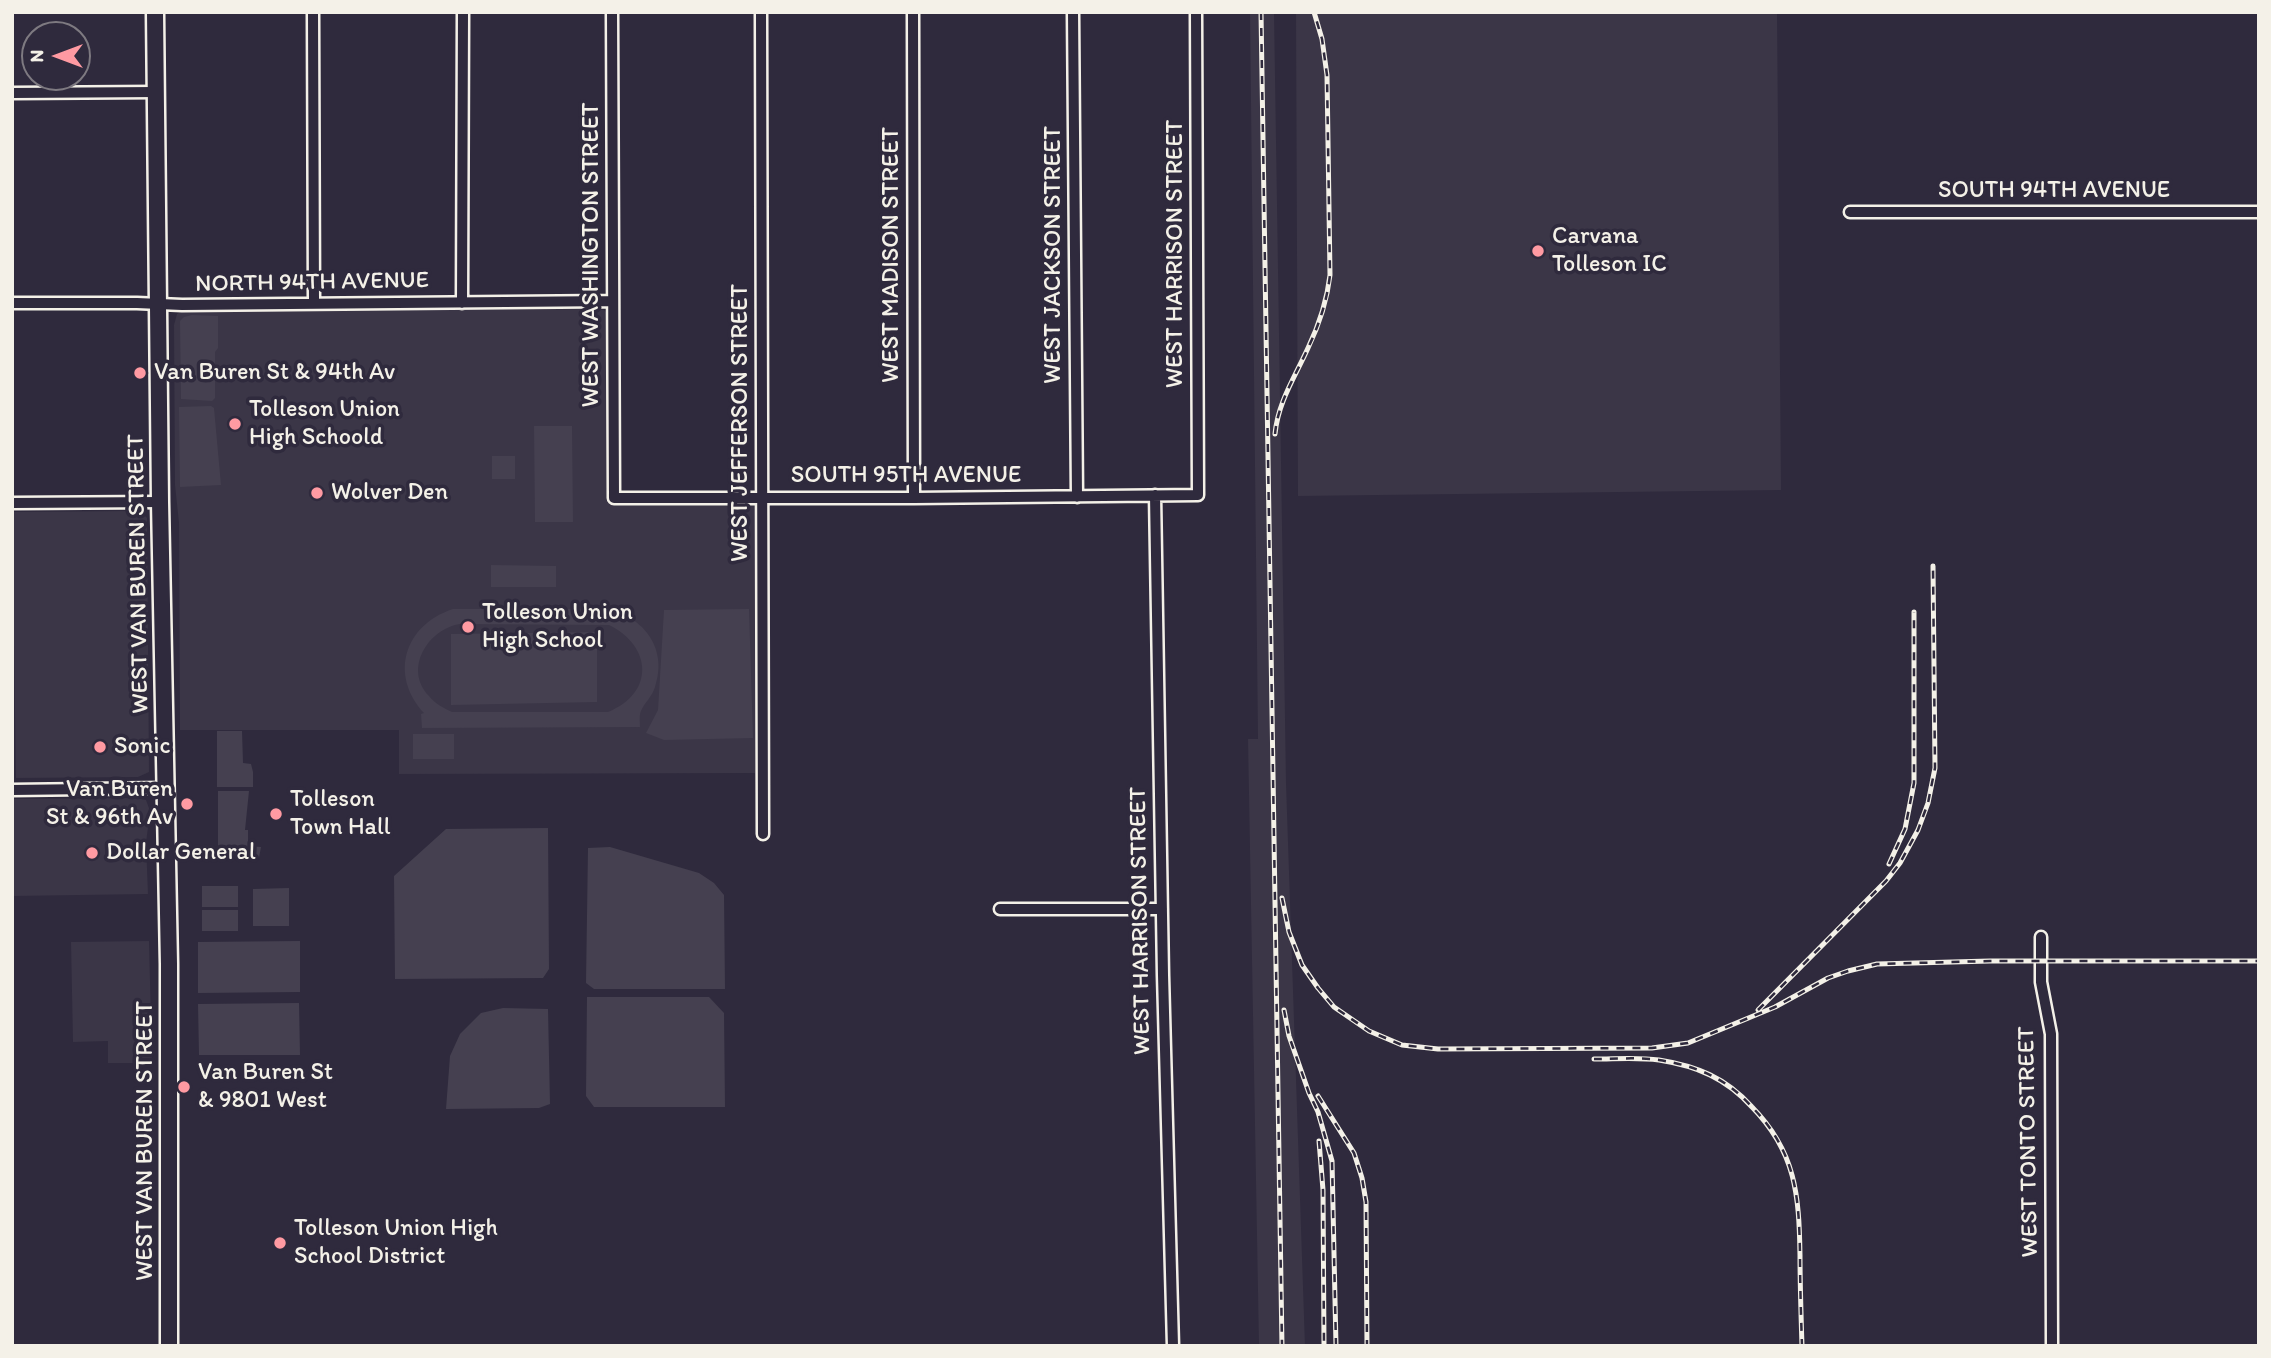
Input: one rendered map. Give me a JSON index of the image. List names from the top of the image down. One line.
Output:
{"streets":{"main road":["WEST VAN BUREN STREET"],"street":["SOUTH 94TH AVENUE","WEST HARRISON STREET","WEST WASHINGTON STREET","WEST MADISON STREET","WEST JACKSON STREET","NORTH 94TH AVENUE","WEST JEFFERSON STREET","SOUTH 95TH AVENUE","WEST TONTO STREET"]},"crossings":[["WEST HARRISON STREET","SOUTH 95TH AVENUE"],["WEST WASHINGTON STREET","NORTH 94TH AVENUE"],["WEST WASHINGTON STREET","SOUTH 95TH AVENUE"],["WEST MADISON STREET","SOUTH 95TH AVENUE"],["WEST JACKSON STREET","SOUTH 95TH AVENUE"],["NORTH 94TH AVENUE","WEST VAN BUREN STREET"],["WEST JEFFERSON STREET","SOUTH 95TH AVENUE"]],"places":["Carvana Tolleson IC","Van Buren St & 94th Av","Tolleson Union High Schoold","Wolver Den","Tolleson Union High School","Sonic","Van Buren St & 96th Av","Tolleson Town Hall","Dollar General","Van Buren St & 9801 West","Tolleson Union High School District"],"north":"left"}
